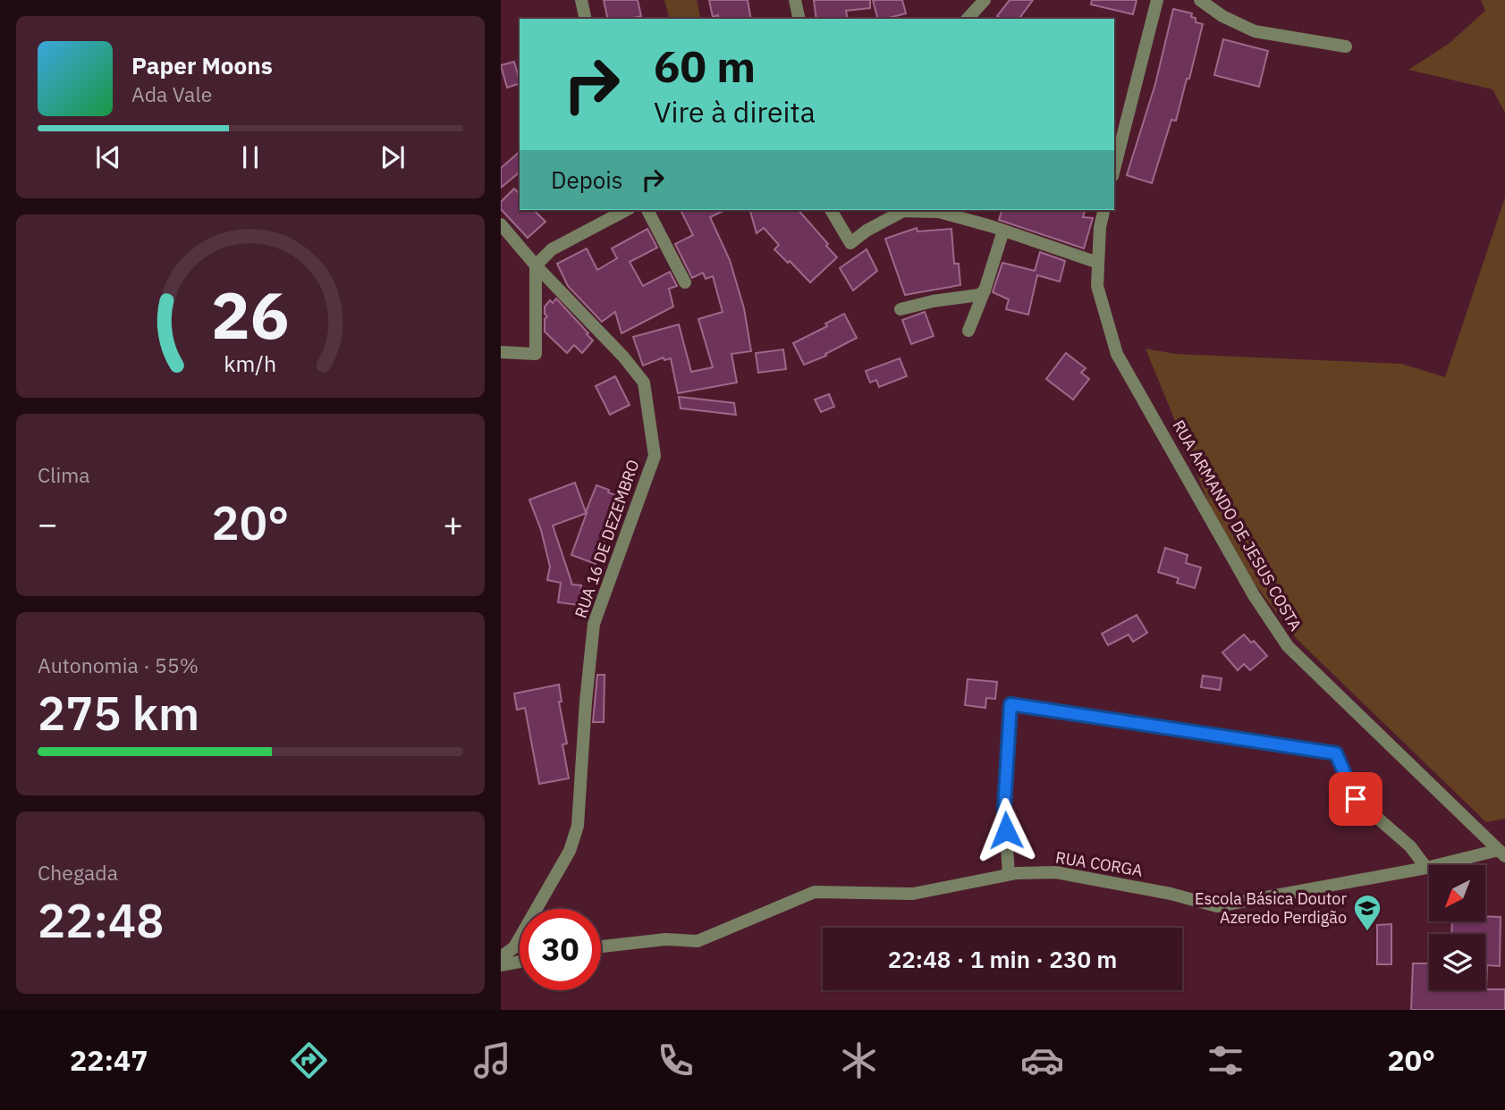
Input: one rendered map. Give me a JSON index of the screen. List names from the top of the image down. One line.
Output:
{"streets":{"street":["RUA ARMANDO DE JESUS COSTA","RUA 16 DE DEZEMBRO","RUA CORGA"]},"crossings":[["RUA ARMANDO DE JESUS COSTA","RUA CORGA"]],"places":{"school or university":["Escola Básica Doutor Azeredo Perdigão"]},"north":"bottom left","page":{"turn":["60 m","Vire à direita"],"song":["Paper Moons","Ada Vale"],"then":"Depois","tile":["Clima",["Autonomia · 55%","275 km"],["Chegada","22:48"]],"heat":["−","20°","+"],"limit":"30","trip":"22:48 · 1 min · 230 m","tabs":["22:47","20°"],"gauge":["26","km/h"]}}
